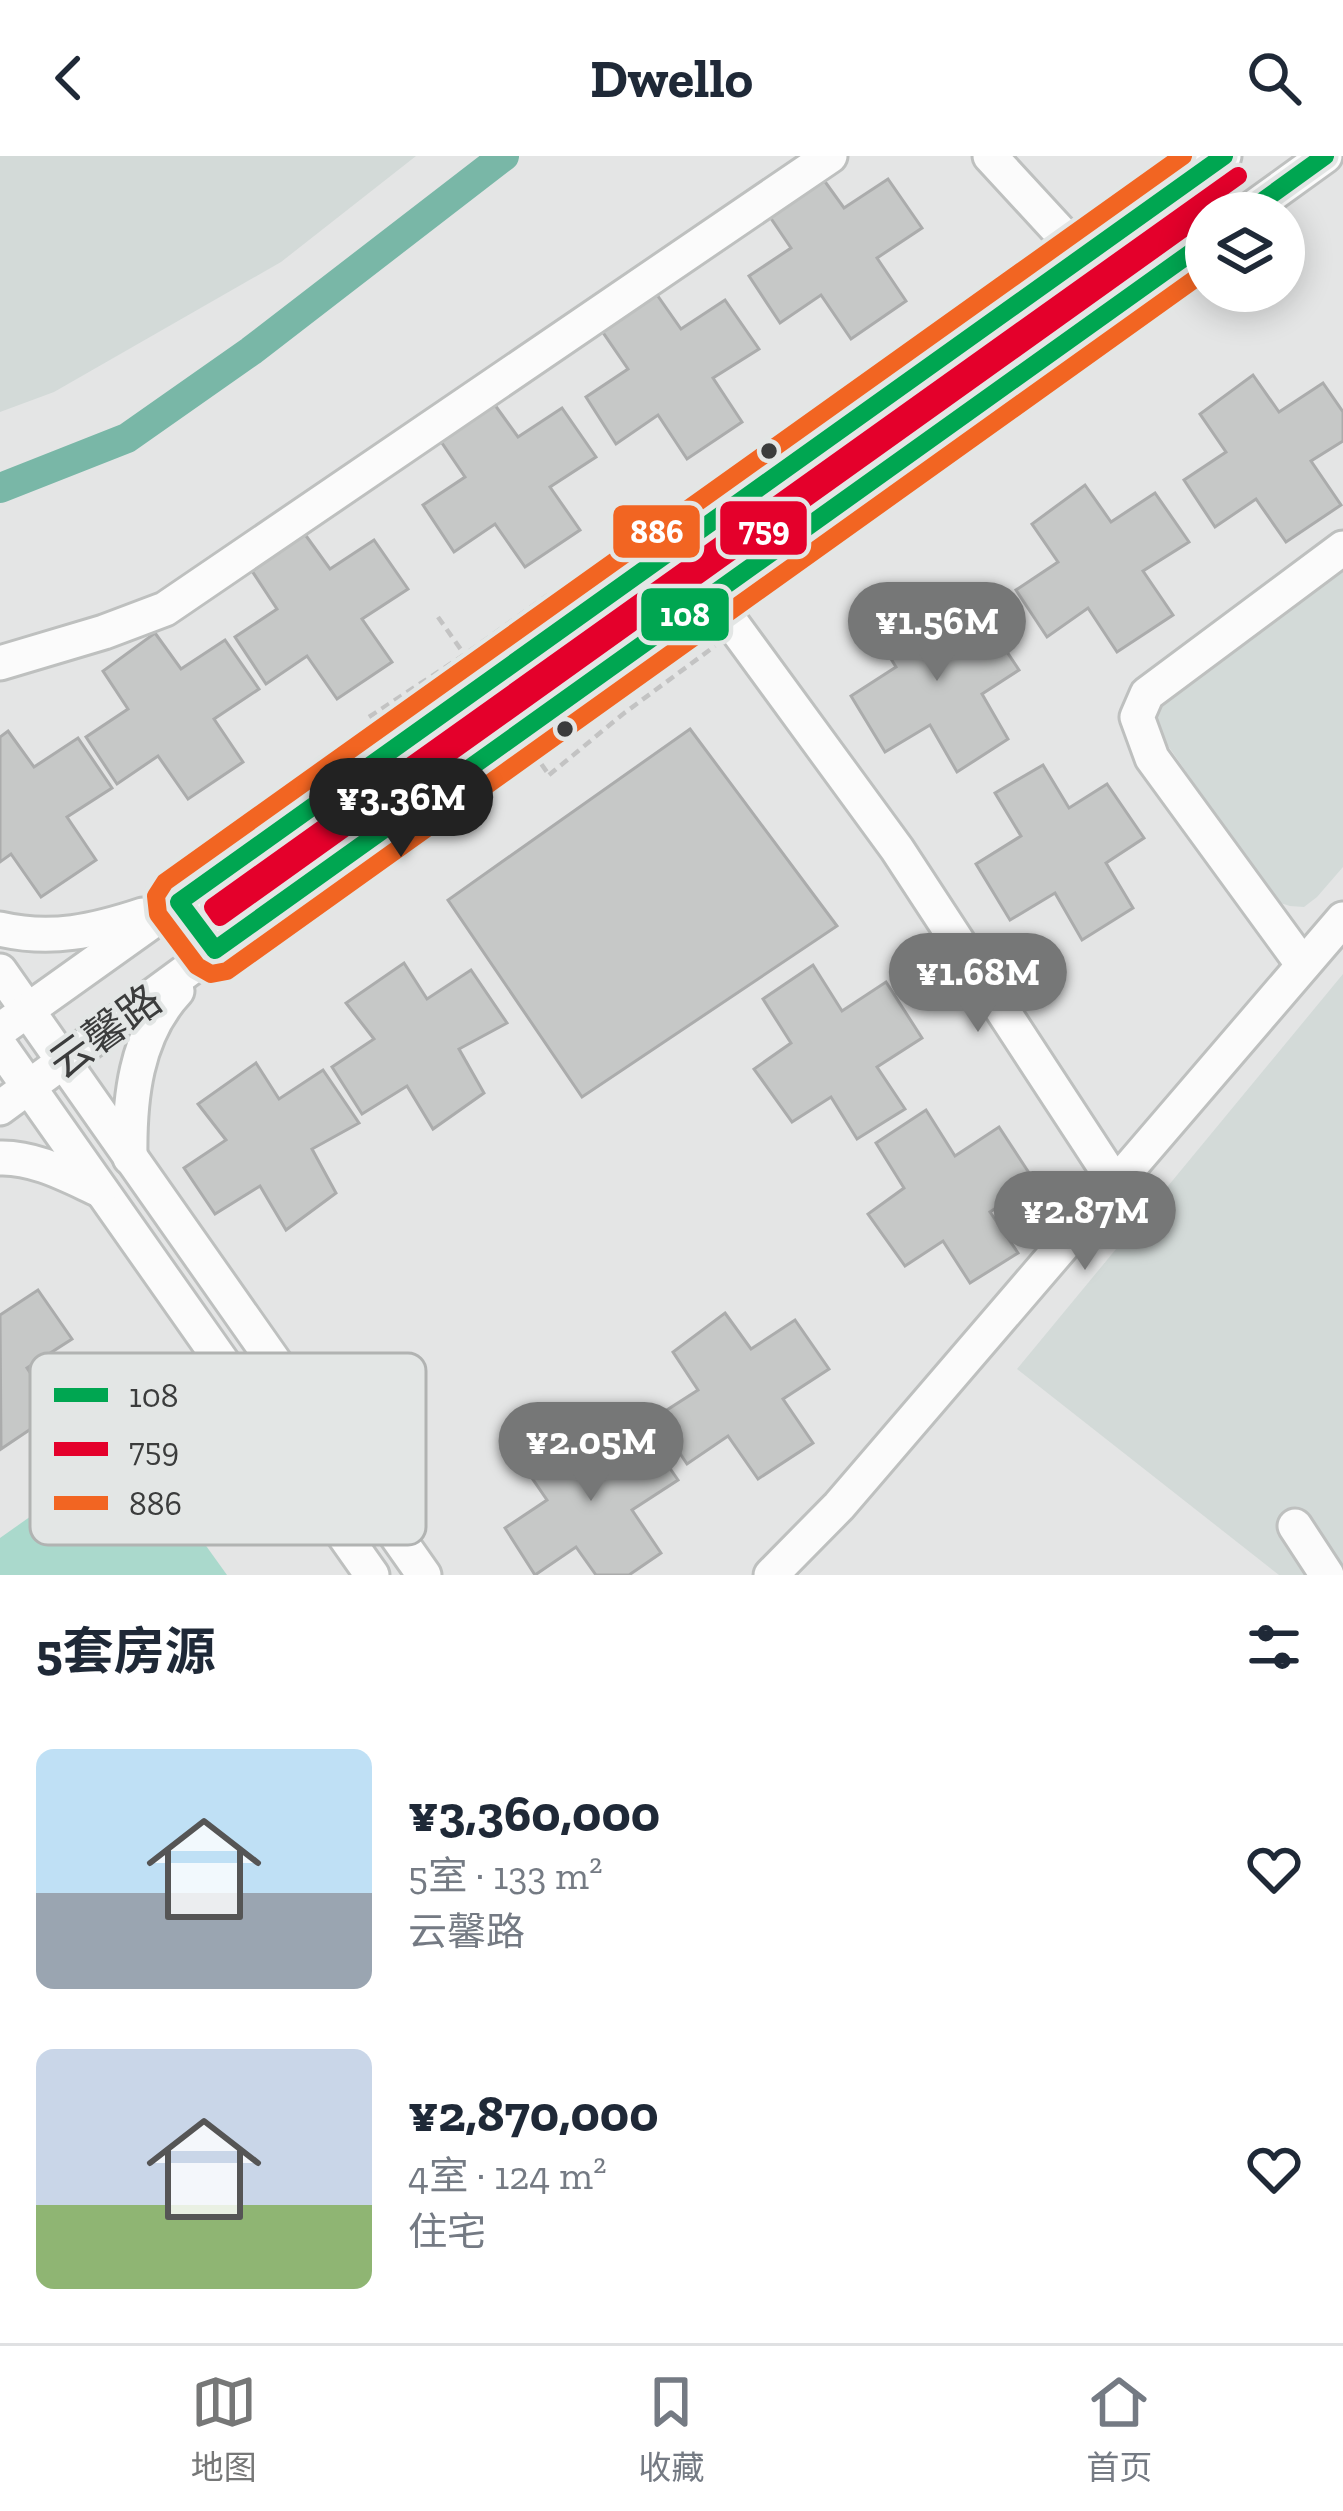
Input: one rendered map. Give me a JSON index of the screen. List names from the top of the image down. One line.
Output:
{"streets":{"street":["云馨路"]},"lines":["transit line 108","transit line 886","transit line 759"],"legend":["108","759","886"],"page":{"header":"Dwello","price":["¥1.56M","¥3.36M","¥1.68M","¥2.87M","¥2.05M"],"heading":"5套房源","list":[{"name":"¥3,360,000","note":"5室 · 133 m² · 云馨路"},{"name":"¥2,870,000","note":"4室 · 124 m² · 住宅"}],"tabs":["地图","收藏","首页"]}}
